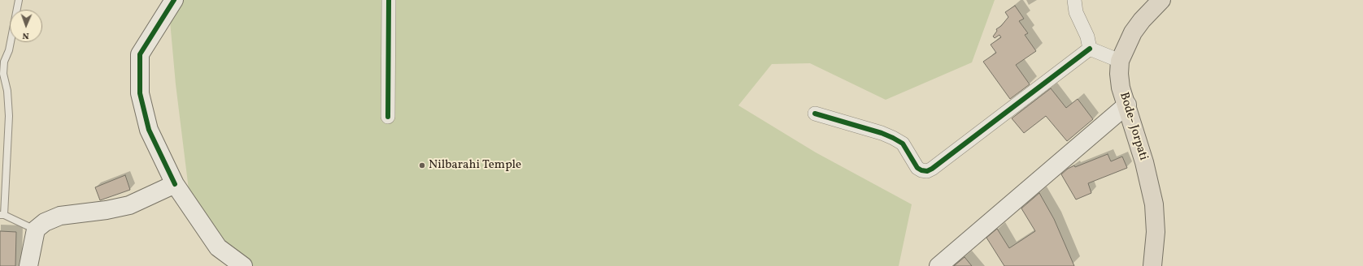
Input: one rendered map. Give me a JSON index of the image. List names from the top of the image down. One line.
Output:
{"streets":{"main road":["Bode- Jorpati"]},"places":["Nilbarahi Temple"],"north":"bottom"}
